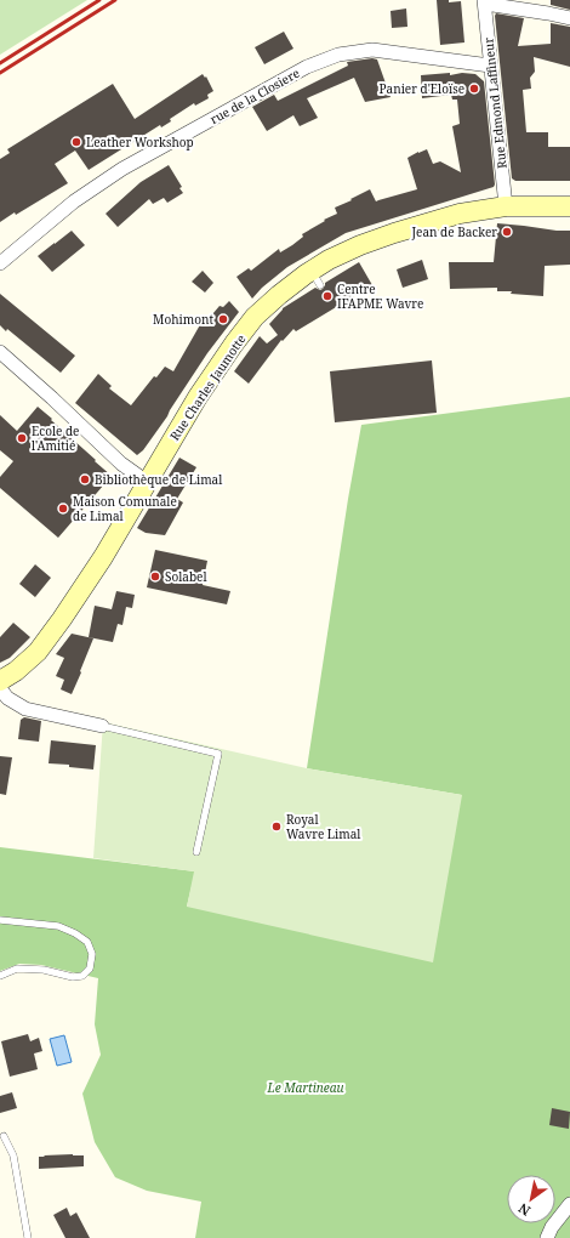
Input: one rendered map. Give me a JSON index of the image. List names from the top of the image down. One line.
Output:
{"streets":{"main road":["Rue Charles Jaumotte"],"street":["rue de la Closiere","Rue Edmond Laffineur"]},"crossings":[["rue de la Closiere","Rue Edmond Laffineur"],["Rue Edmond Laffineur","Rue Charles Jaumotte"]],"parks":["Le Martineau"],"places":["Panier d'Eloïse","Leather Workshop","Jean de Backer","Centre IFAPME Wavre","Mohimont","Ecole de l'Amitié","Bibliothèque de Limal","Maison Comunale de Limal","Solabel","Royal Wavre Limal"],"north":"bottom left"}
